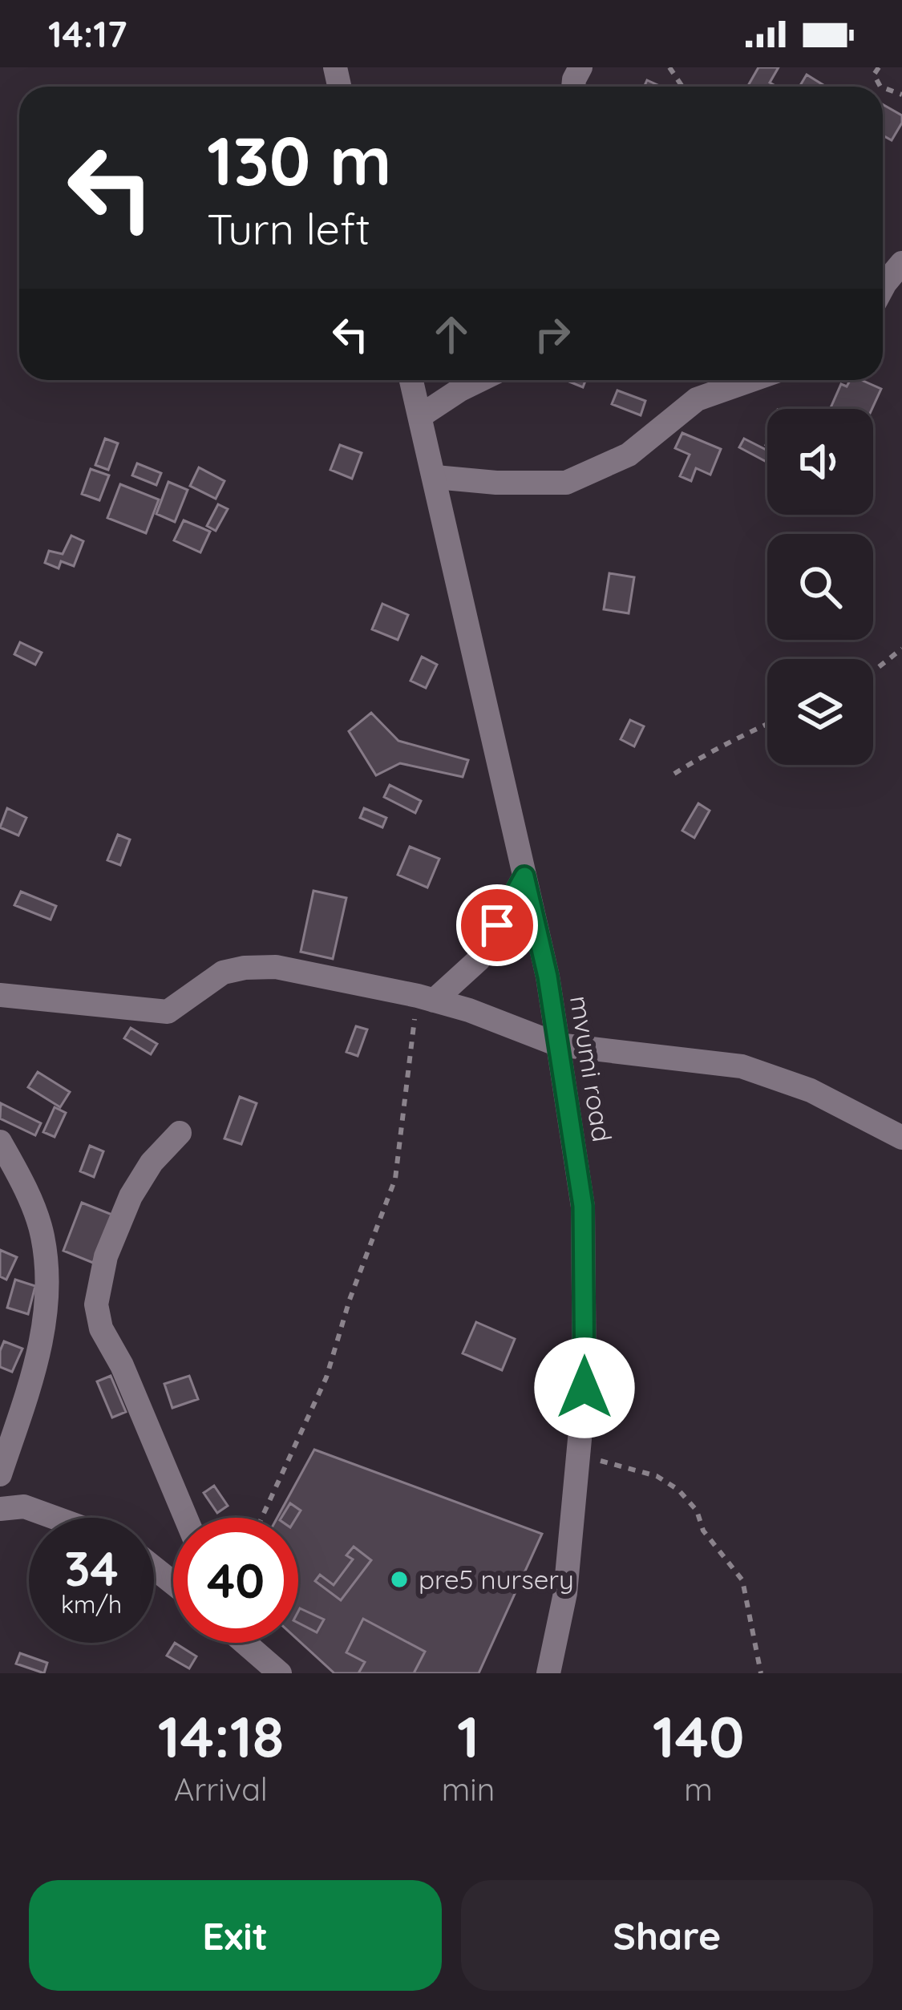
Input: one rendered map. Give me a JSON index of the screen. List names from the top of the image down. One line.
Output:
{"streets":{"street":["mvumi road"]},"places":["pre5 nursery"],"page":{"status":"14:17","turn":["130 m","Turn left"],"speed":"34 km/h","limit":"40","eta":["14:18","Arrival","1","min","140","m"],"buttons":["Exit","Share"]}}
